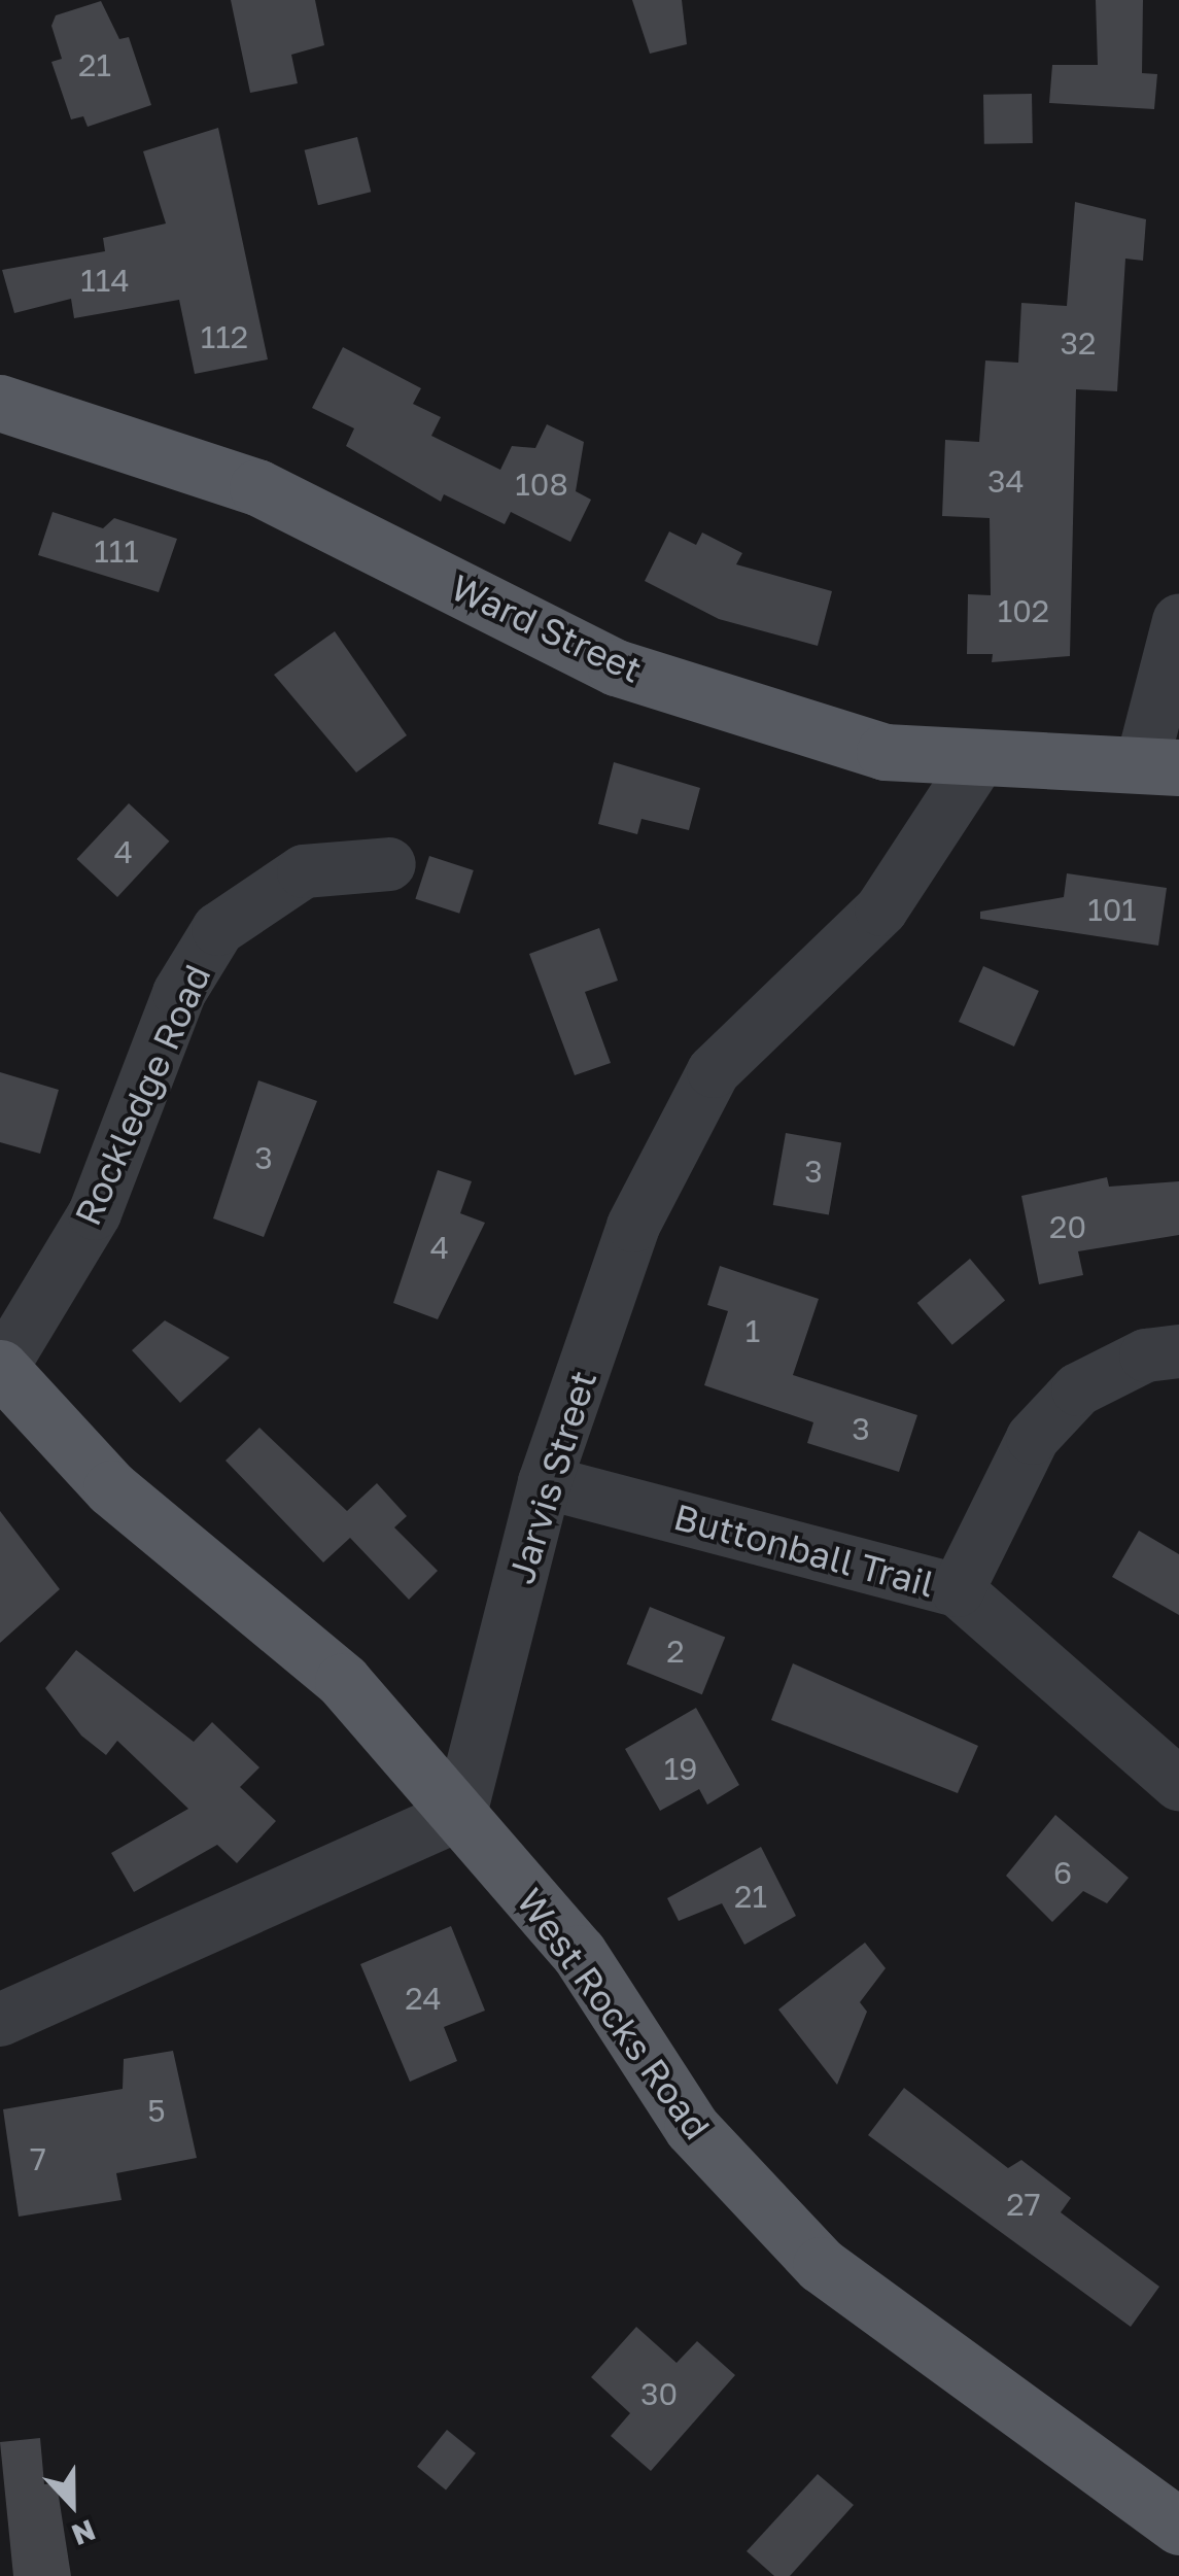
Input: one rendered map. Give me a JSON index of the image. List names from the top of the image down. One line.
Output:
{"streets":{"main road":["Ward Street","West Rocks Road"],"street":["Rockledge Road","Jarvis Street","Buttonball Trail"]},"crossings":[["Ward Street","Jarvis Street"],["Rockledge Road","West Rocks Road"],["Jarvis Street","Buttonball Trail"],["Jarvis Street","West Rocks Road"]],"house_numbers":["21","114","112","32","34","108","111","102","4","101","3","3","20","4","1","3","2","19","6","21","24","5","7","27","30"],"north":"bottom"}
